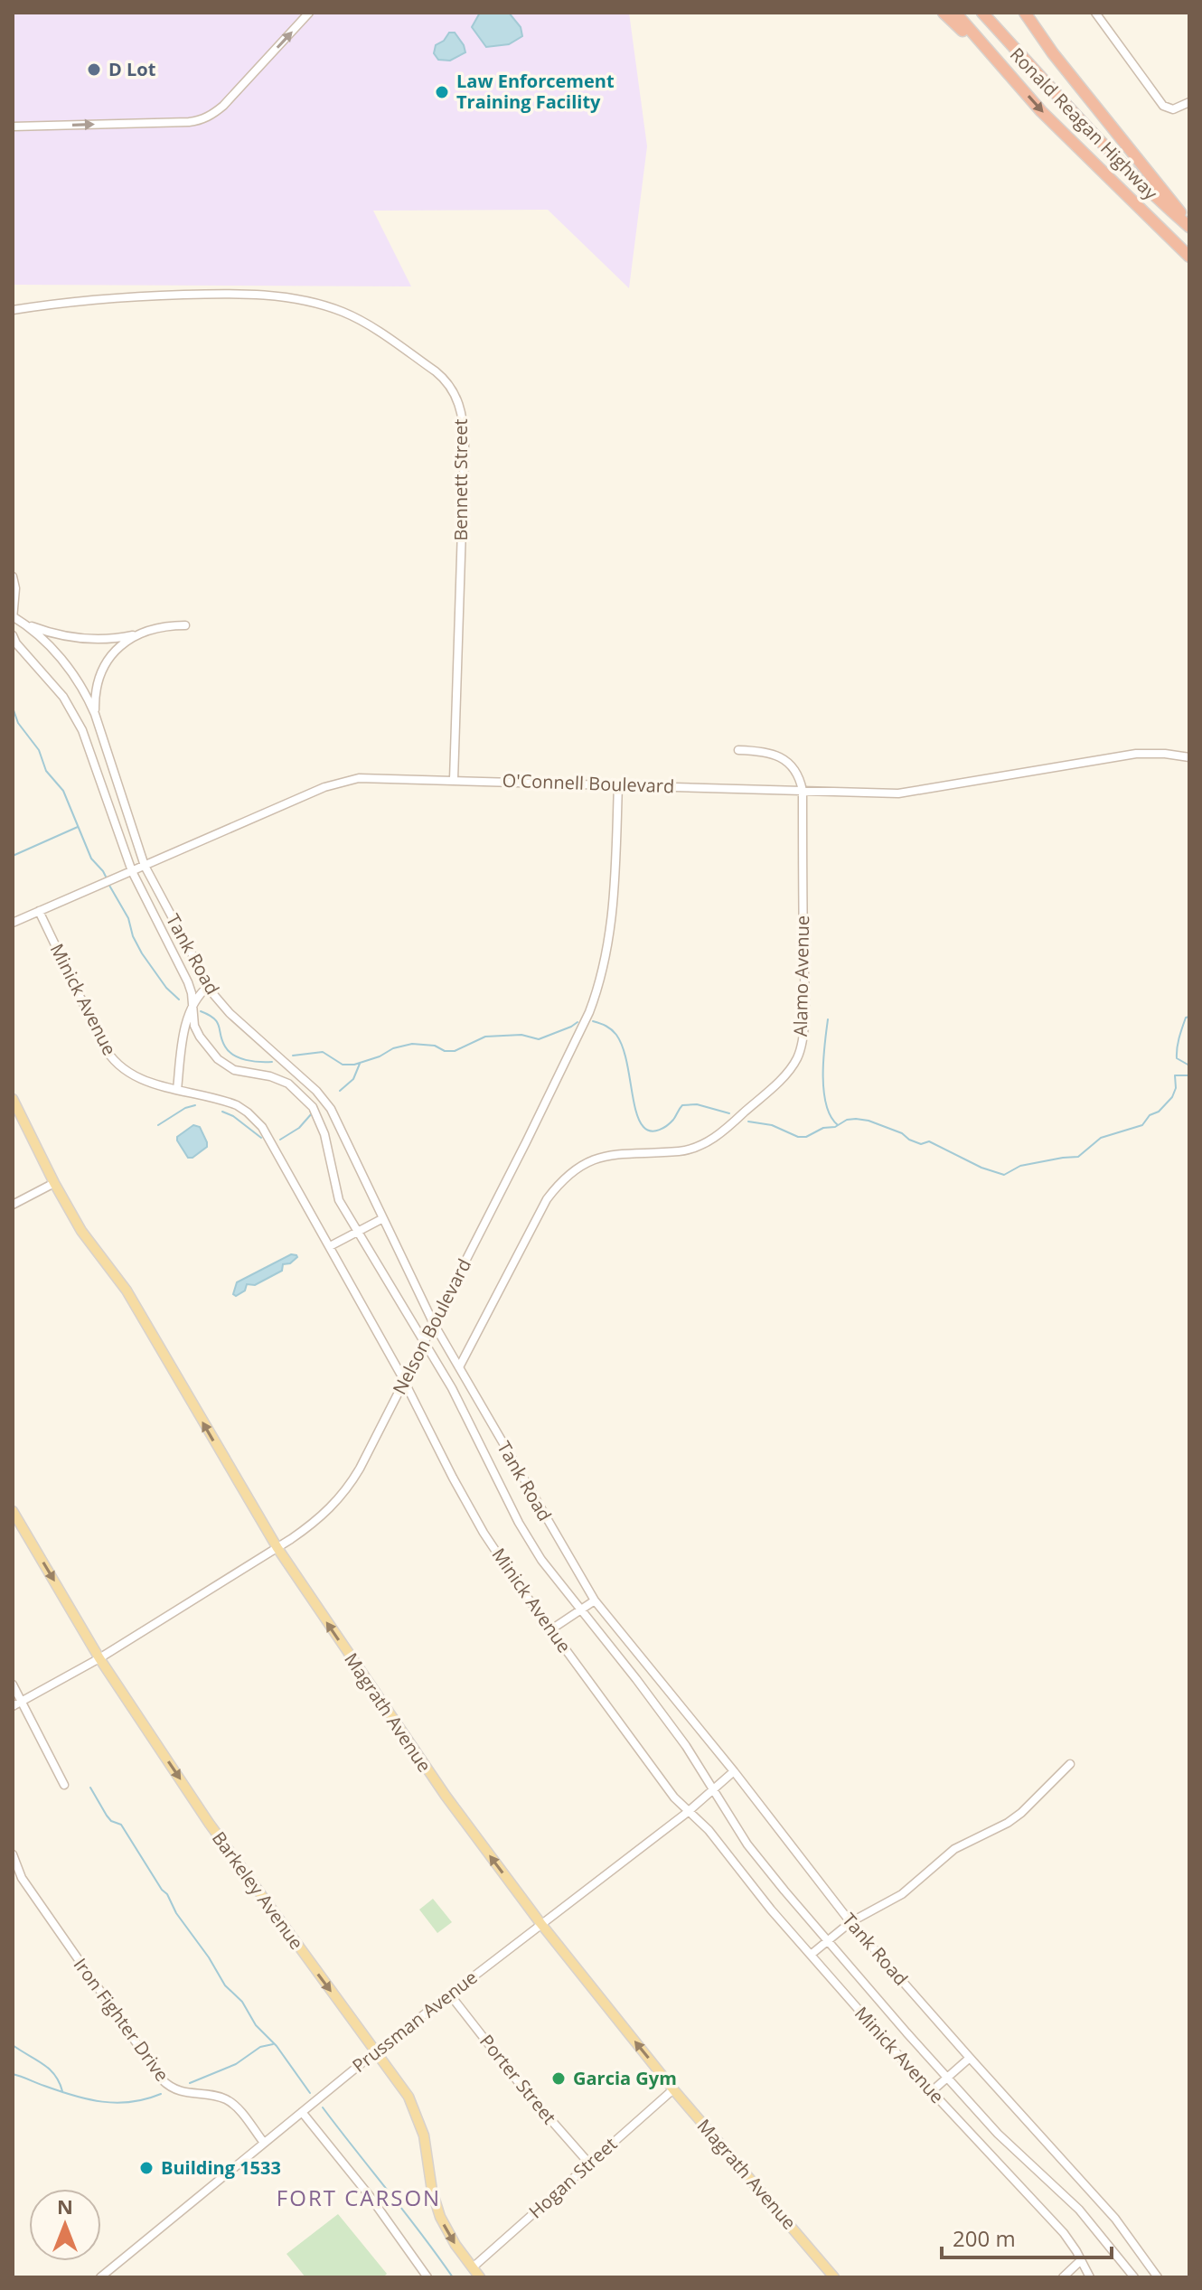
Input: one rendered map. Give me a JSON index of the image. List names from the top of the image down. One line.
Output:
{"streets":{"highway":["Ronald Reagan Highway"],"main road":["Magrath Avenue","Barkeley Avenue"],"street":["Bennett Street","O'Connell Boulevard","Tank Road","Alamo Avenue","Minick Avenue","Nelson Boulevard","Iron Fighter Drive","Prussman Avenue","Porter Street","Hogan Street"]},"crossings":[["Bennett Street","O'Connell Boulevard"],["O'Connell Boulevard","Tank Road"],["O'Connell Boulevard","Alamo Avenue"],["O'Connell Boulevard","Minick Avenue"],["O'Connell Boulevard","Nelson Boulevard"],["Tank Road","Alamo Avenue"],["Tank Road","Nelson Boulevard"],["Tank Road","Prussman Avenue"],["Minick Avenue","Nelson Boulevard"],["Minick Avenue","Prussman Avenue"],["Nelson Boulevard","Magrath Avenue"],["Nelson Boulevard","Barkeley Avenue"],["Magrath Avenue","Prussman Avenue"],["Magrath Avenue","Hogan Street"],["Barkeley Avenue","Prussman Avenue"],["Barkeley Avenue","Hogan Street"],["Iron Fighter Drive","Prussman Avenue"],["Prussman Avenue","Porter Street"],["Porter Street","Hogan Street"]],"one_way":["Magrath Avenue","Barkeley Avenue"],"districts":["FORT CARSON"],"places":["D Lot","Law Enforcement Training Facility","Garcia Gym","Building 1533"],"scale_bar":"200 m","north":"top"}
